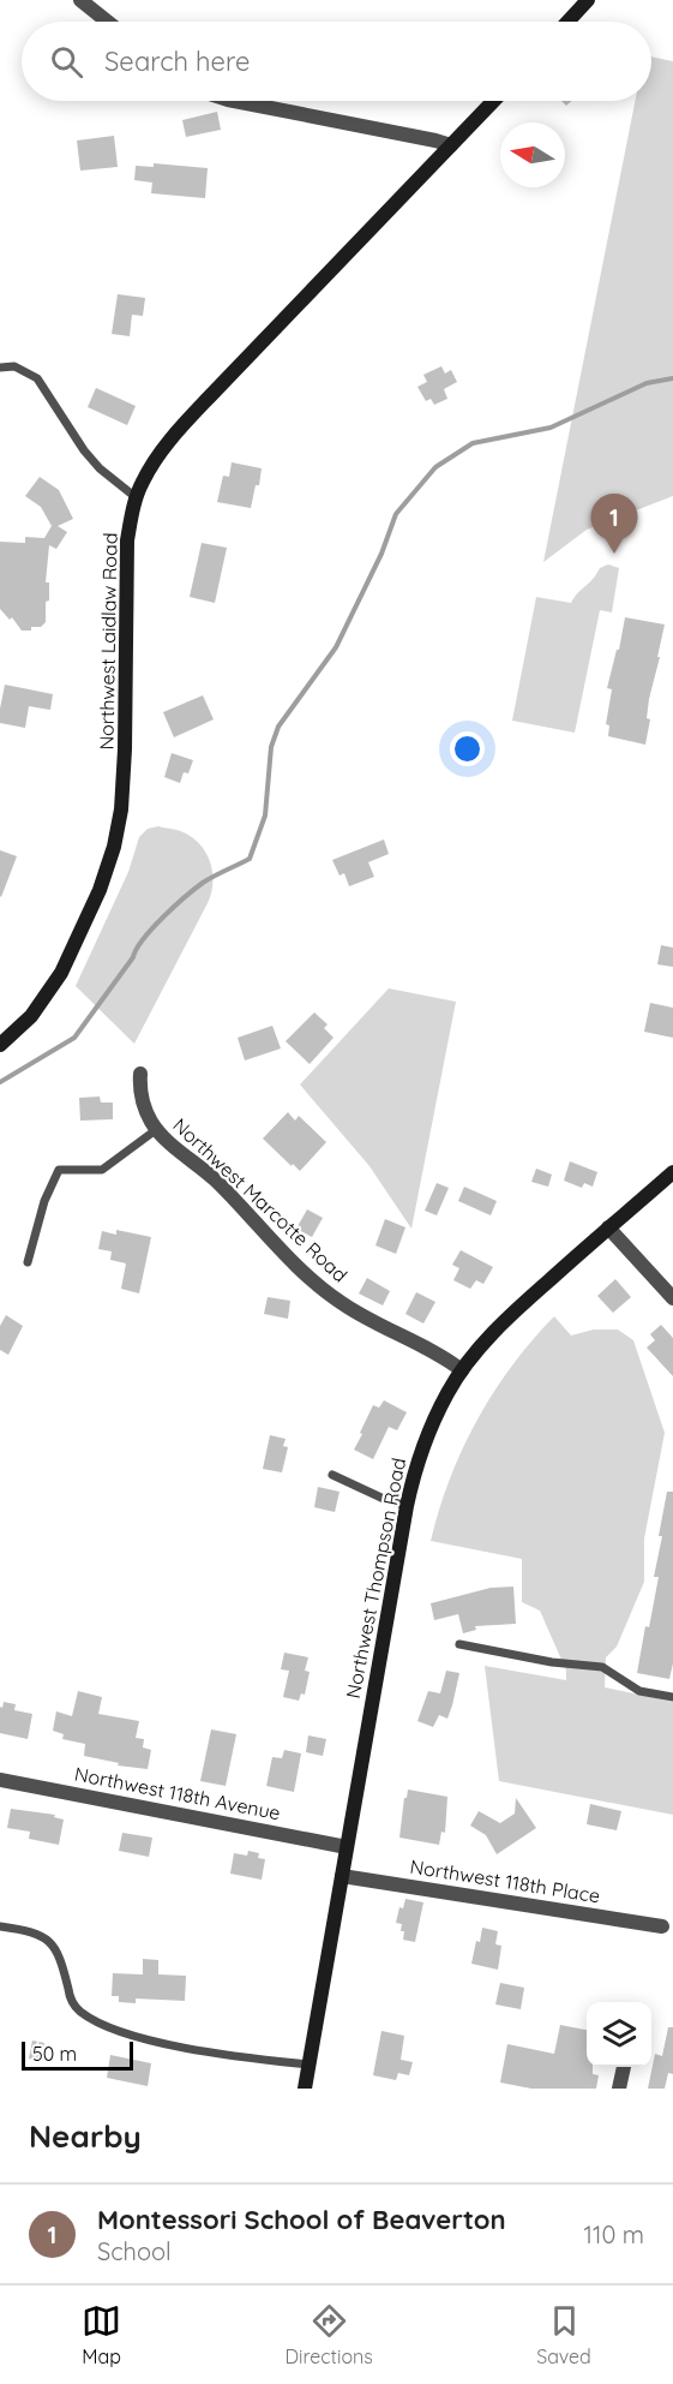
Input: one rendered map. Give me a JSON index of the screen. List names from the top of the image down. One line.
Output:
{"streets":{"street":["Northwest Laidlaw Road","Northwest Marcotte Road","Northwest Thompson Road","Northwest 118th Avenue","Northwest 118th Place"]},"crossings":[["Northwest Marcotte Road","Northwest Thompson Road"],["Northwest Thompson Road","Northwest 118th Avenue"],["Northwest Thompson Road","Northwest 118th Place"]],"scale_bar":"50 m","north":"left","page":{"search":"Search here","pins":"1","scale":"50 m","heading":"Nearby","list":[{"mark":"1","name":"Montessori School of Beaverton","note":"School","value":"110 m"}],"nav":["Map","Directions","Saved"]}}
